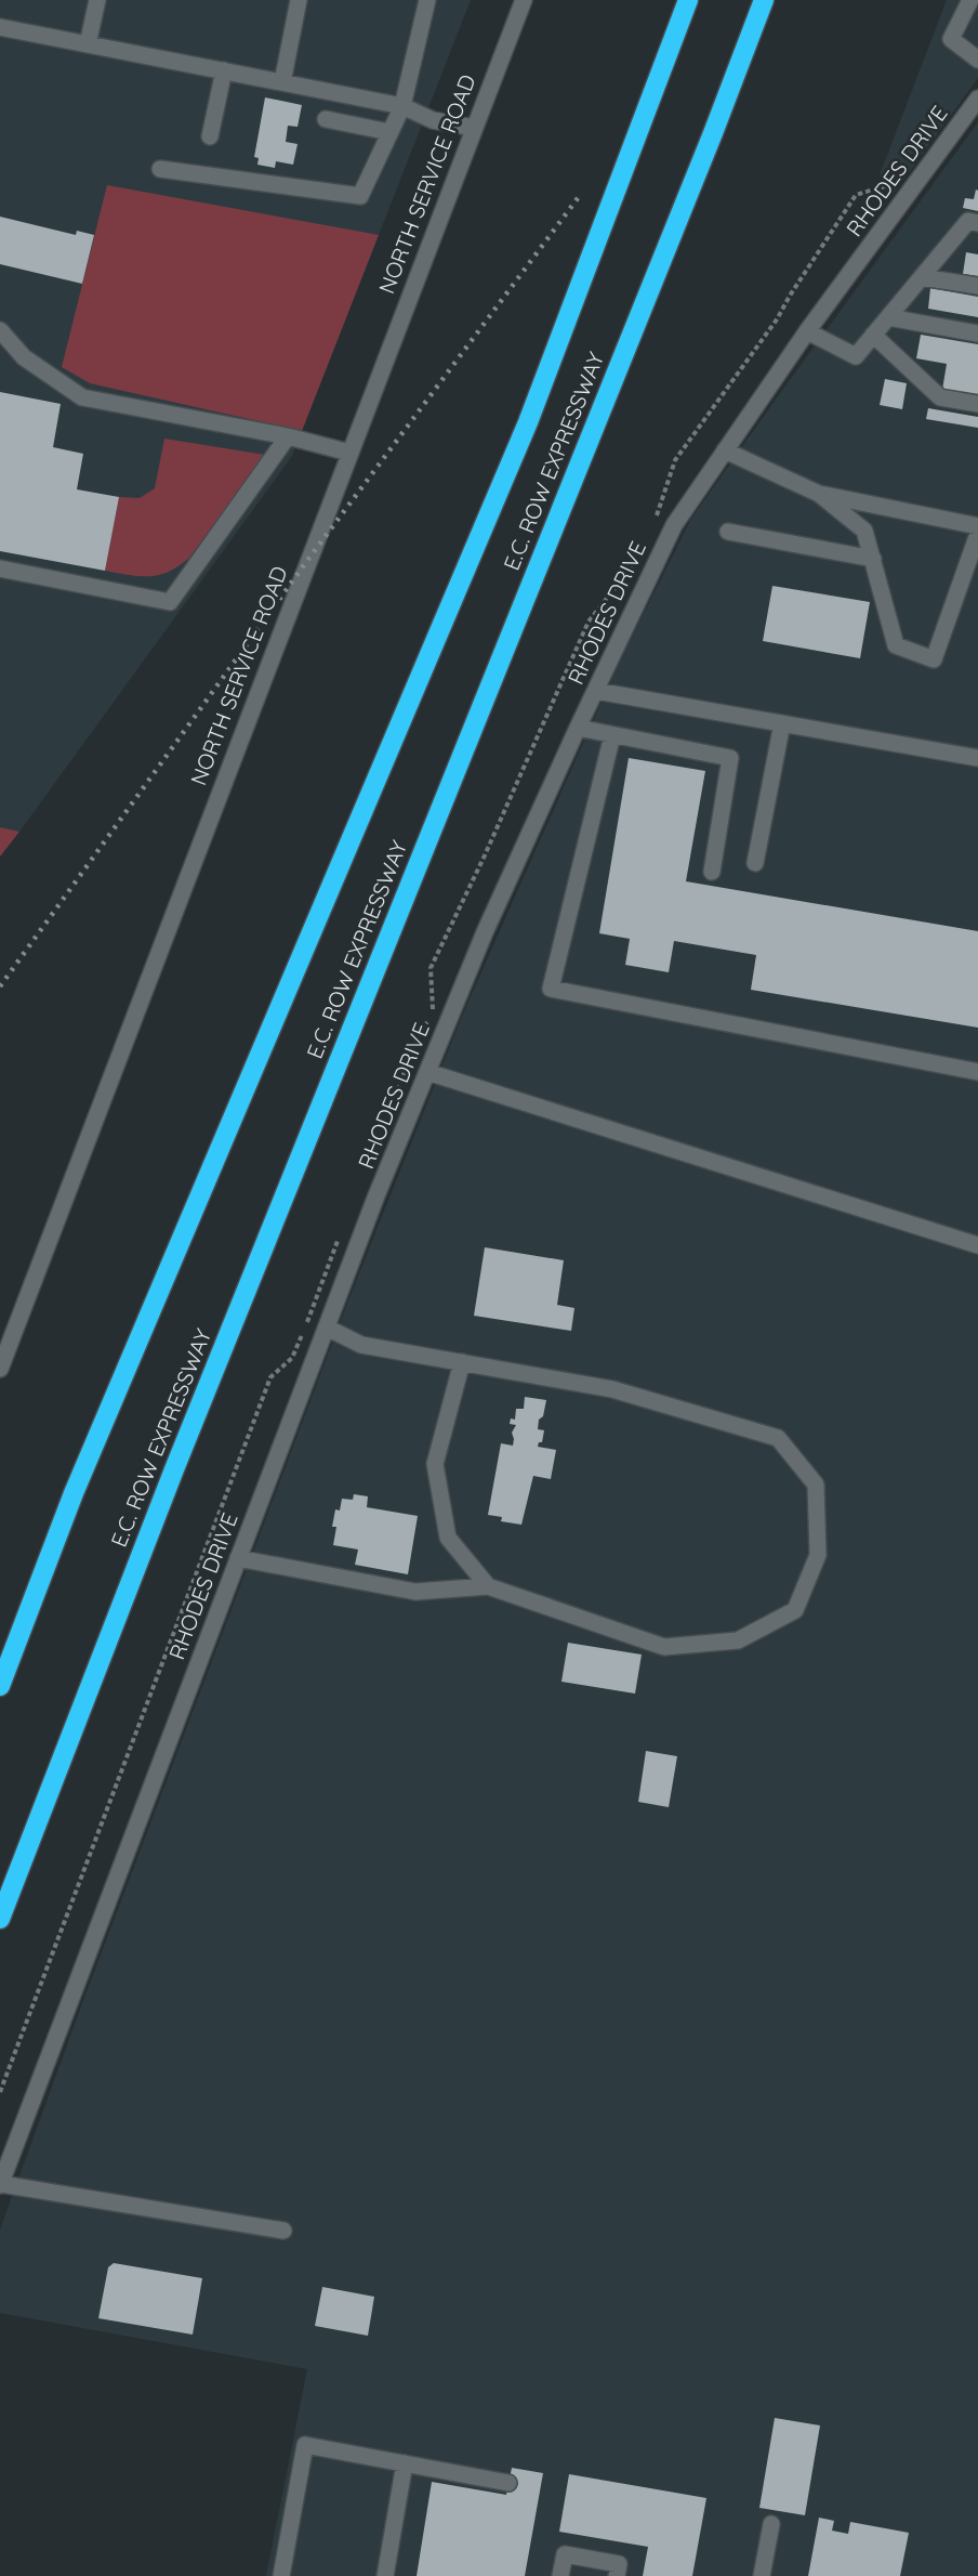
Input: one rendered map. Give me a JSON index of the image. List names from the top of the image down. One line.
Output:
{"streets":{"highway":["E.C. ROW EXPRESSWAY"],"street":["RHODES DRIVE","NORTH SERVICE ROAD"]}}
